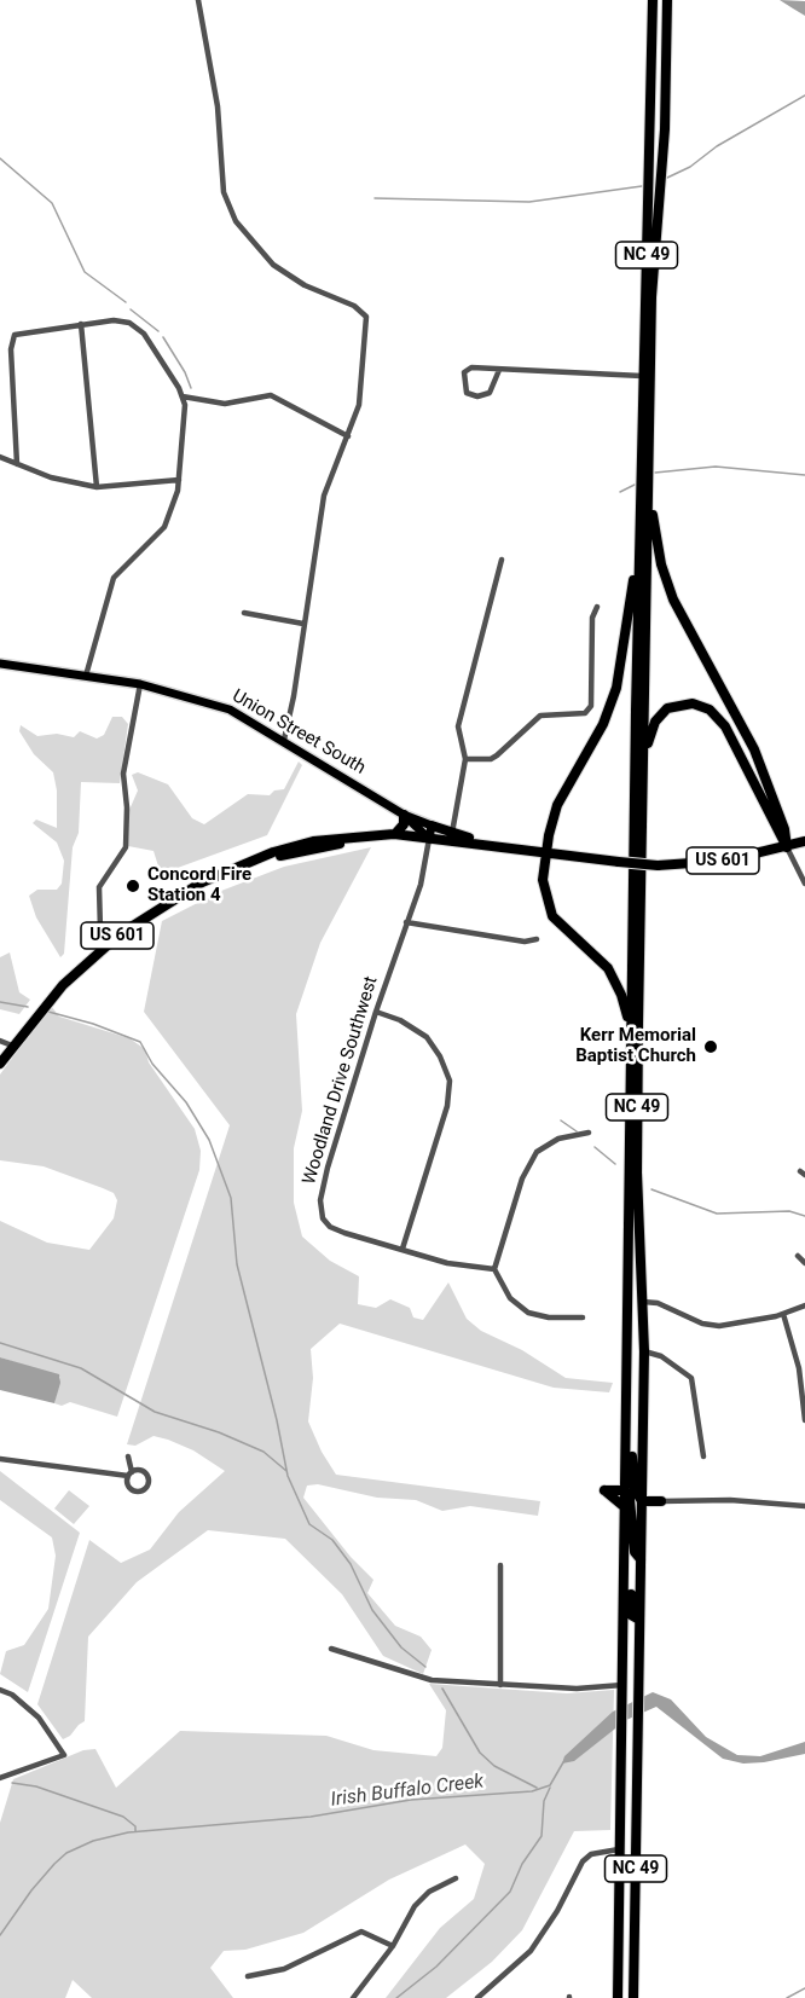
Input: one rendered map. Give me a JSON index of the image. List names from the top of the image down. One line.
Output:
{"streets":{"highway":["NC 49","US 601"],"main road":["Union Street South"],"street":["Woodland Drive Southwest"]},"crossings":[["Union Street South","US 601"],["Union Street South","Woodland Drive Southwest"],["US 601","Woodland Drive Southwest"]],"water":["Irish Buffalo Creek"],"places":["Concord Fire Station 4","Kerr Memorial Baptist Church"]}
